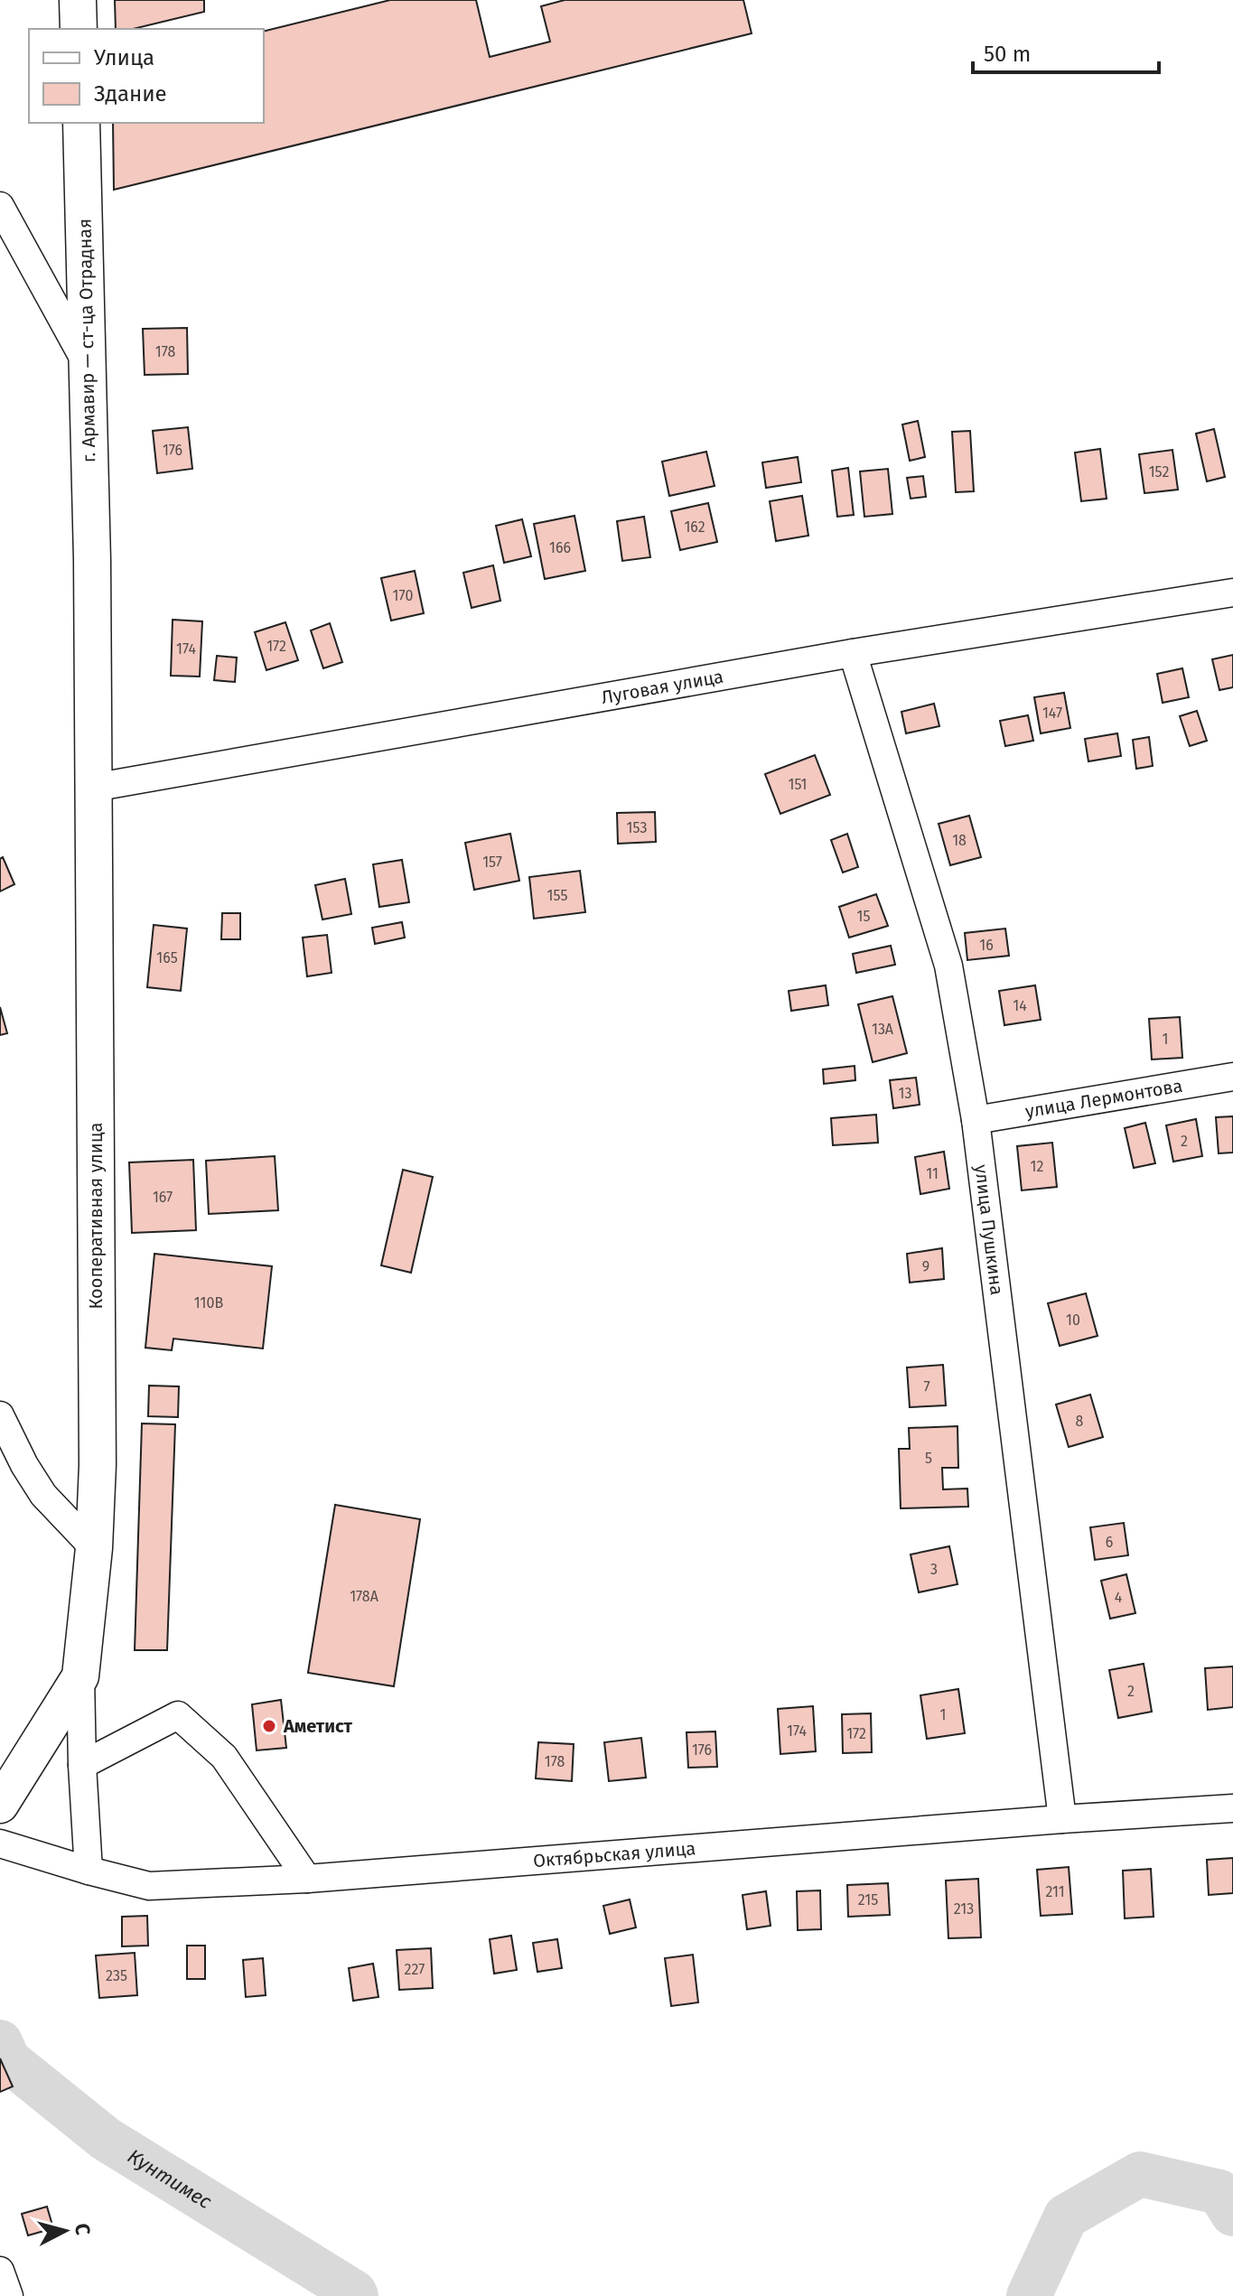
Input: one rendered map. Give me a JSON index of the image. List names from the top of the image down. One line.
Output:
{"streets":{"main road":["г. Армавир — ст-ца Отрадная","Кооперативная улица"],"street":["Луговая улица","улица Лермонтова","улица Пушкина","Октябрьская улица"]},"crossings":[["г. Армавир — ст-ца Отрадная","Кооперативная улица"],["Луговая улица","Кооперативная улица"],["Луговая улица","улица Пушкина"],["улица Лермонтова","улица Пушкина"],["Кооперативная улица","Октябрьская улица"],["улица Пушкина","Октябрьская улица"]],"water":["Кунтимес"],"places":["Аметист"],"house_numbers":["178","176","152","162","166","170","172","174","147","151","153","18","157","155","15","16","165","14","13А","1","13","2","12","11","167","9","110В","10","7","8","5","6","3","178А","4","2","1","174","172","176","178","211","215","213","227","235"],"legend":["Улица","Здание"],"scale_bar":"50 m","north":"right"}
